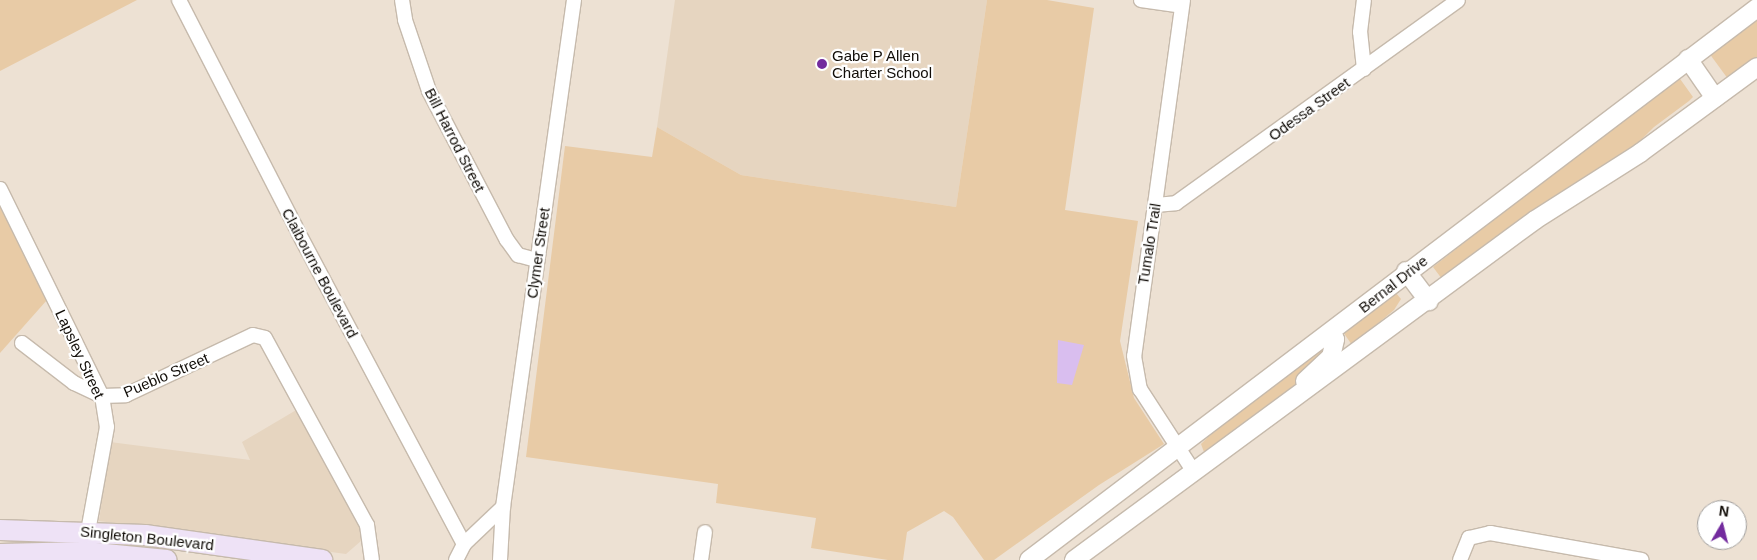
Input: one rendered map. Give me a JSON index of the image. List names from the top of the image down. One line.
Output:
{"streets":{"main road":["Singleton Boulevard"],"street":["Odessa Street","Bill Harrod Street","Tumalo Trail","Clymer Street","Claibourne Boulevard","Bernal Drive","Lapsley Street","Pueblo Street"]},"crossings":[["Odessa Street","Tumalo Trail"],["Bill Harrod Street","Clymer Street"],["Tumalo Trail","Bernal Drive"],["Lapsley Street","Pueblo Street"],["Lapsley Street","Singleton Boulevard"]],"places":["Gabe P Allen Charter School"],"north":"top"}
